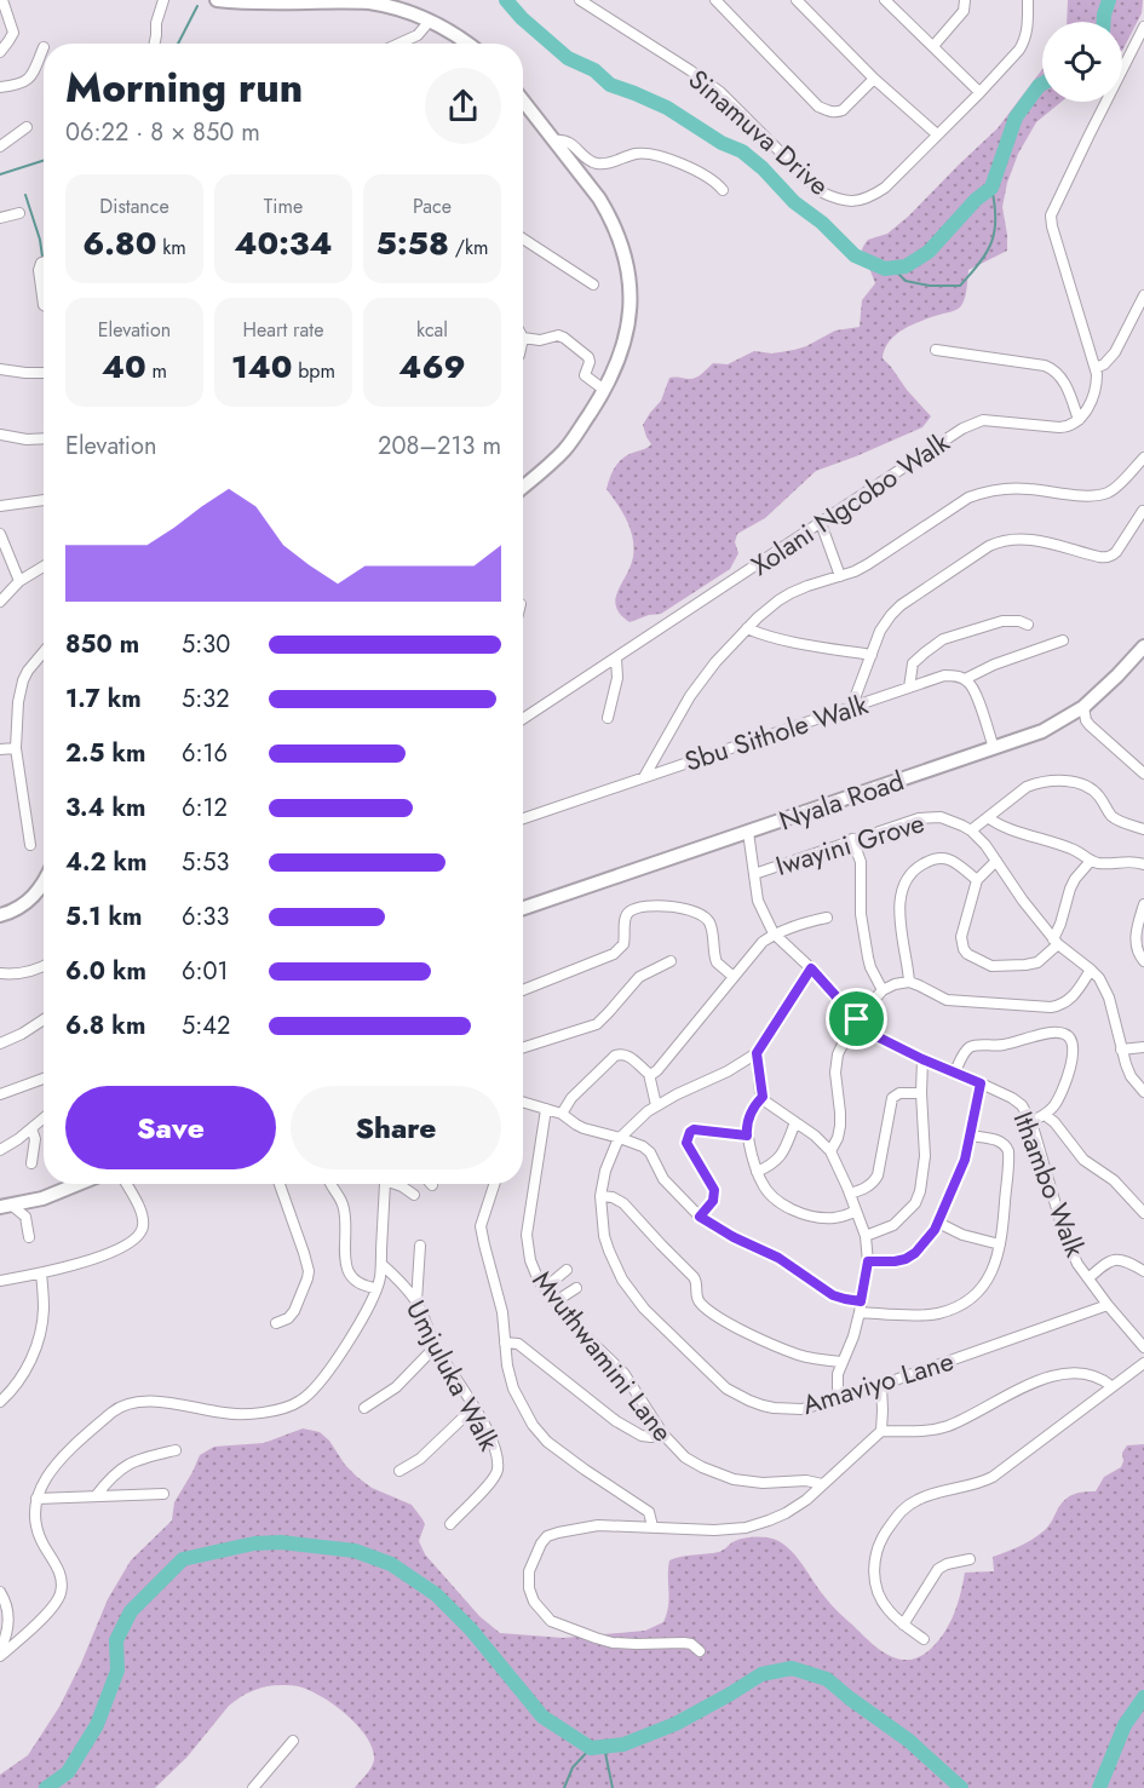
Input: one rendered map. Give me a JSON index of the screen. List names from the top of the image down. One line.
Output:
{"streets":{"street":["Sinamuva Drive","Xolani Ngcobo Walk","Sbu Sithole Walk","Nyala Road","Iwayini Grove","Ithambo Walk","Mvuthwamini Lane","Umjuluka Walk","Amaviyo Lane"]},"crossings":[["Nyala Road","Ithambo Walk"],["Iwayini Grove","Ithambo Walk"],["Ithambo Walk","Amaviyo Lane"]],"page":{"heading":["Morning run","06:22 · 8 × 850 m"],"stats":[["Distance","6.80 km"],["Time","40:34"],["Pace","5:58 /km"],["Elevation","40 m"],["Heart rate","140 bpm"],["kcal","469"]],"chart":["Elevation","208–213 m"],"list":[{"name":"850 m","note":"5:30"},{"name":"1.7 km","note":"5:32"},{"name":"2.5 km","note":"6:16"},{"name":"3.4 km","note":"6:12"},{"name":"4.2 km","note":"5:53"},{"name":"5.1 km","note":"6:33"},{"name":"6.0 km","note":"6:01"},{"name":"6.8 km","note":"5:42"}],"buttons":["Save","Share"]}}
